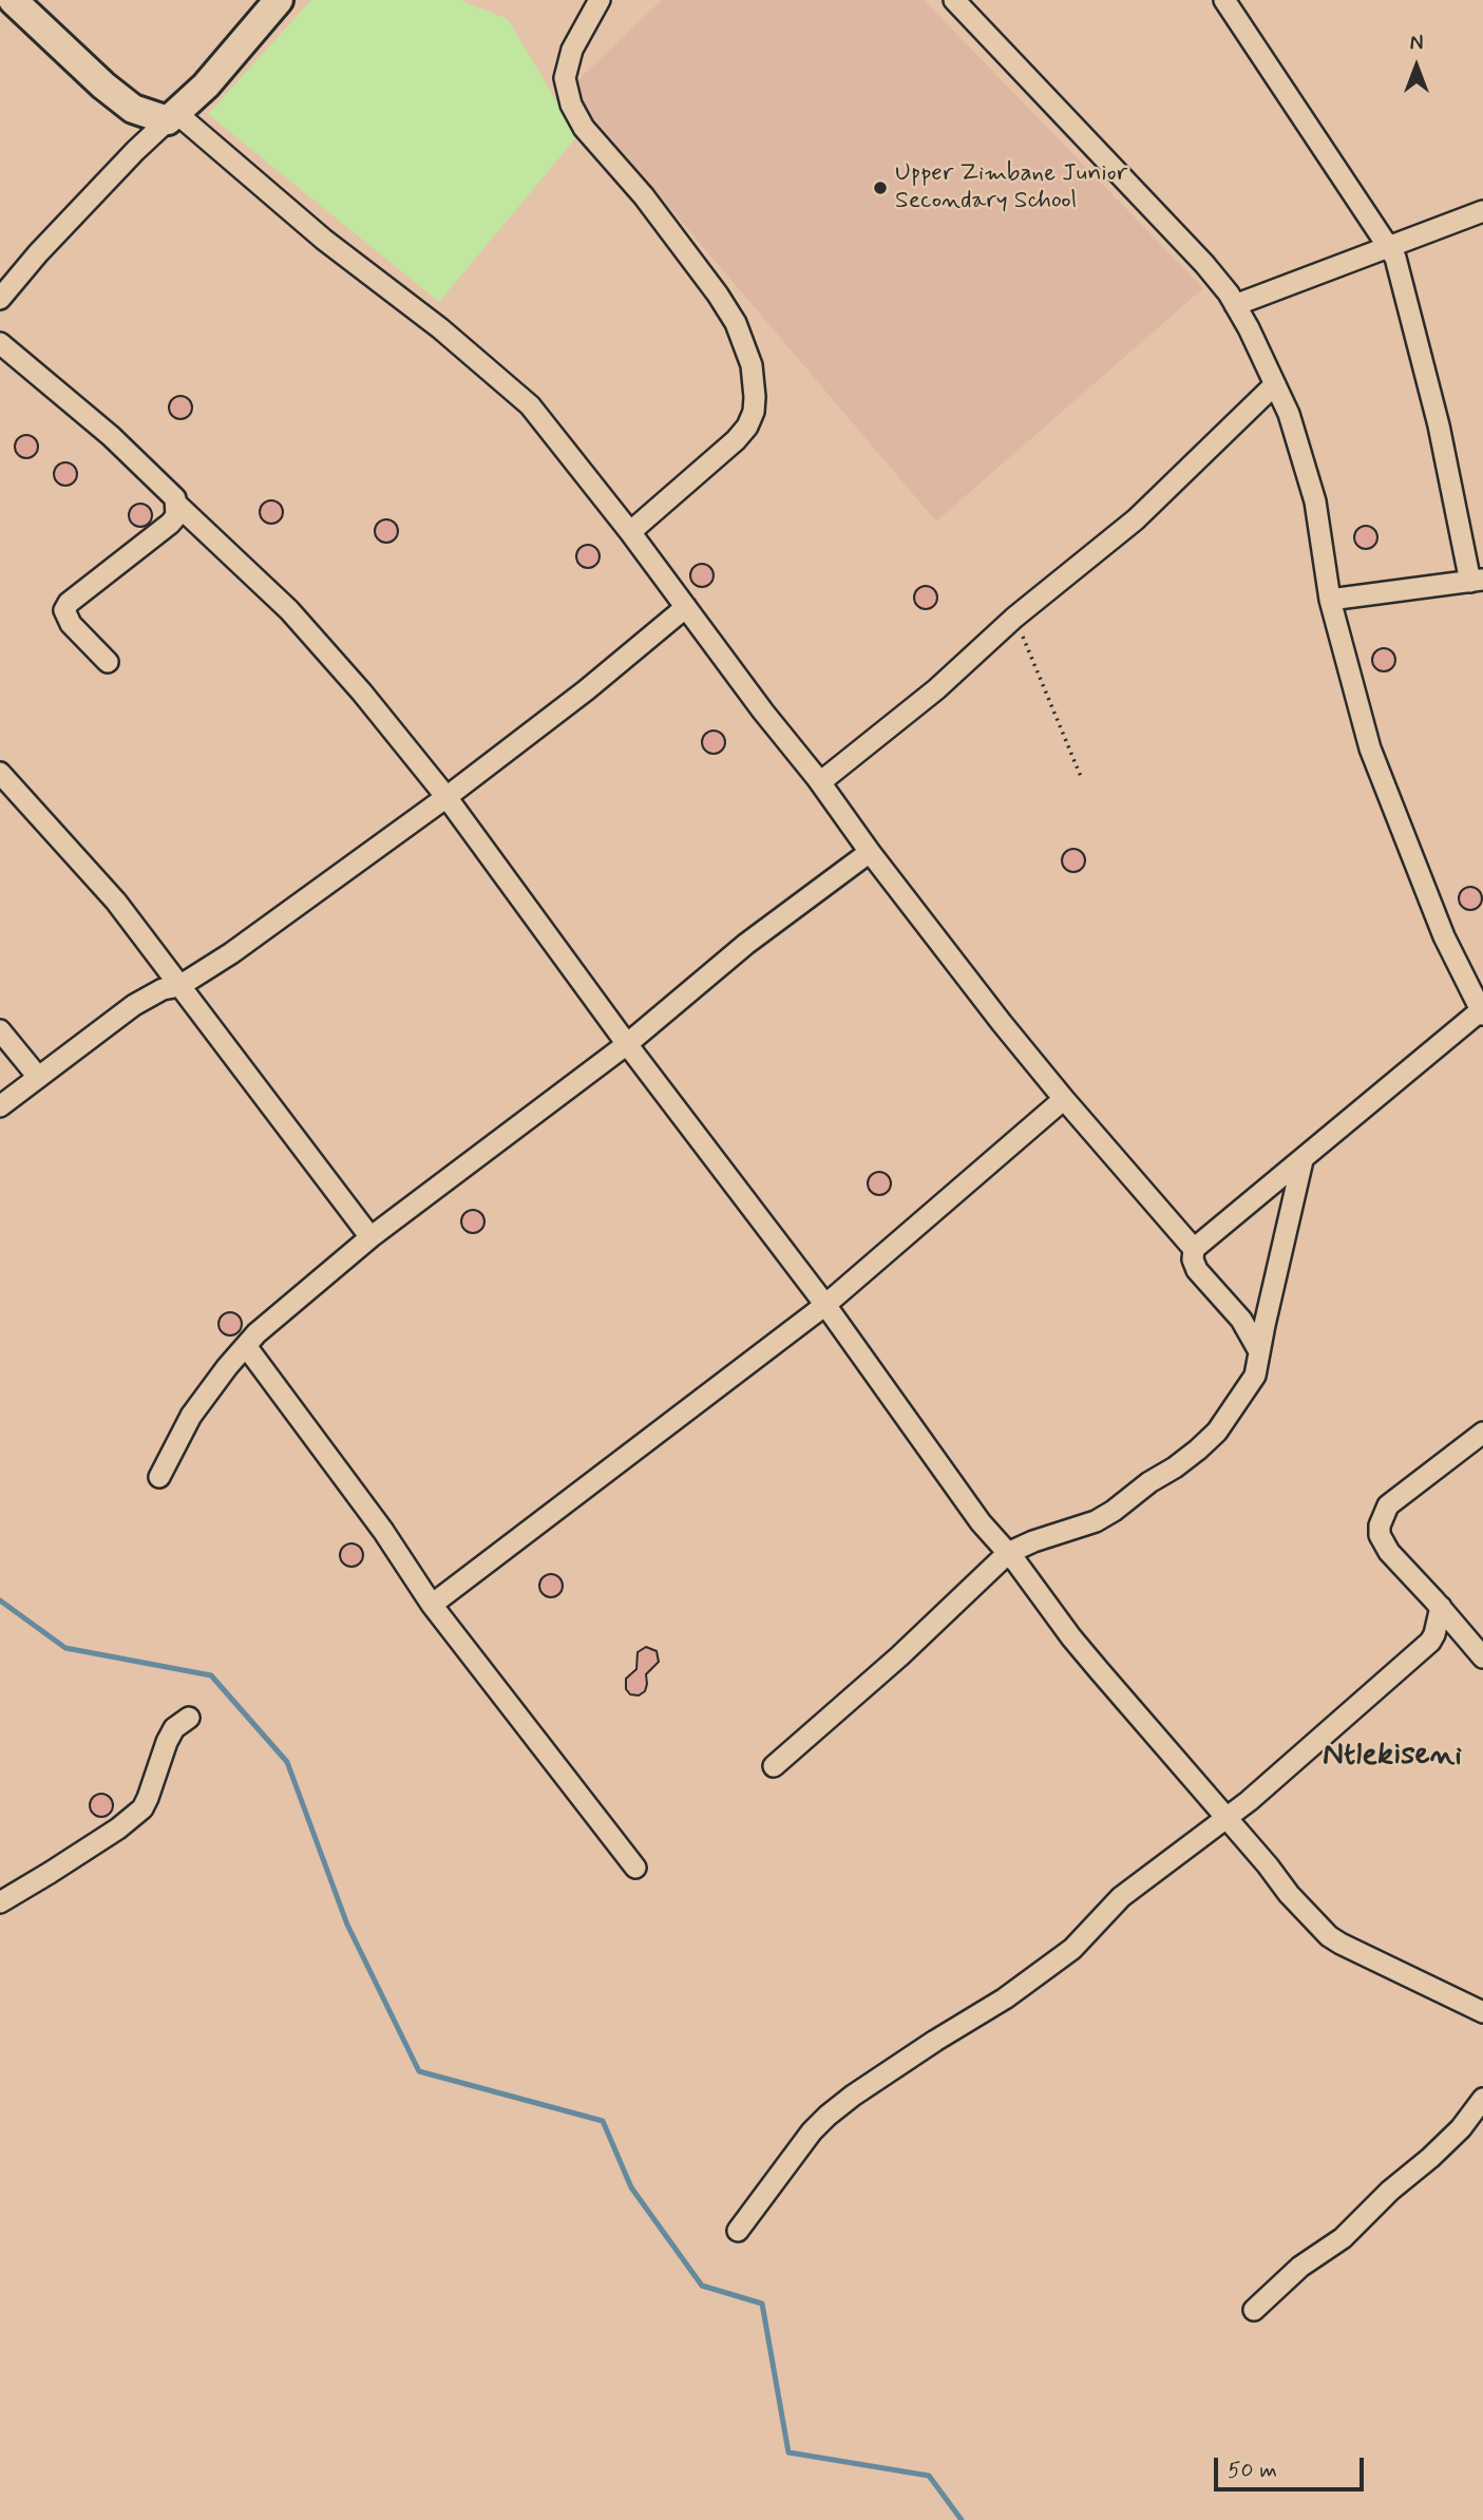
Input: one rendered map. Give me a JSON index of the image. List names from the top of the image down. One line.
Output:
{"districts":["Ntlekiseni"],"places":["Upper Zimbane Junior Secondary School"],"scale_bar":"50 m","north":"top"}
